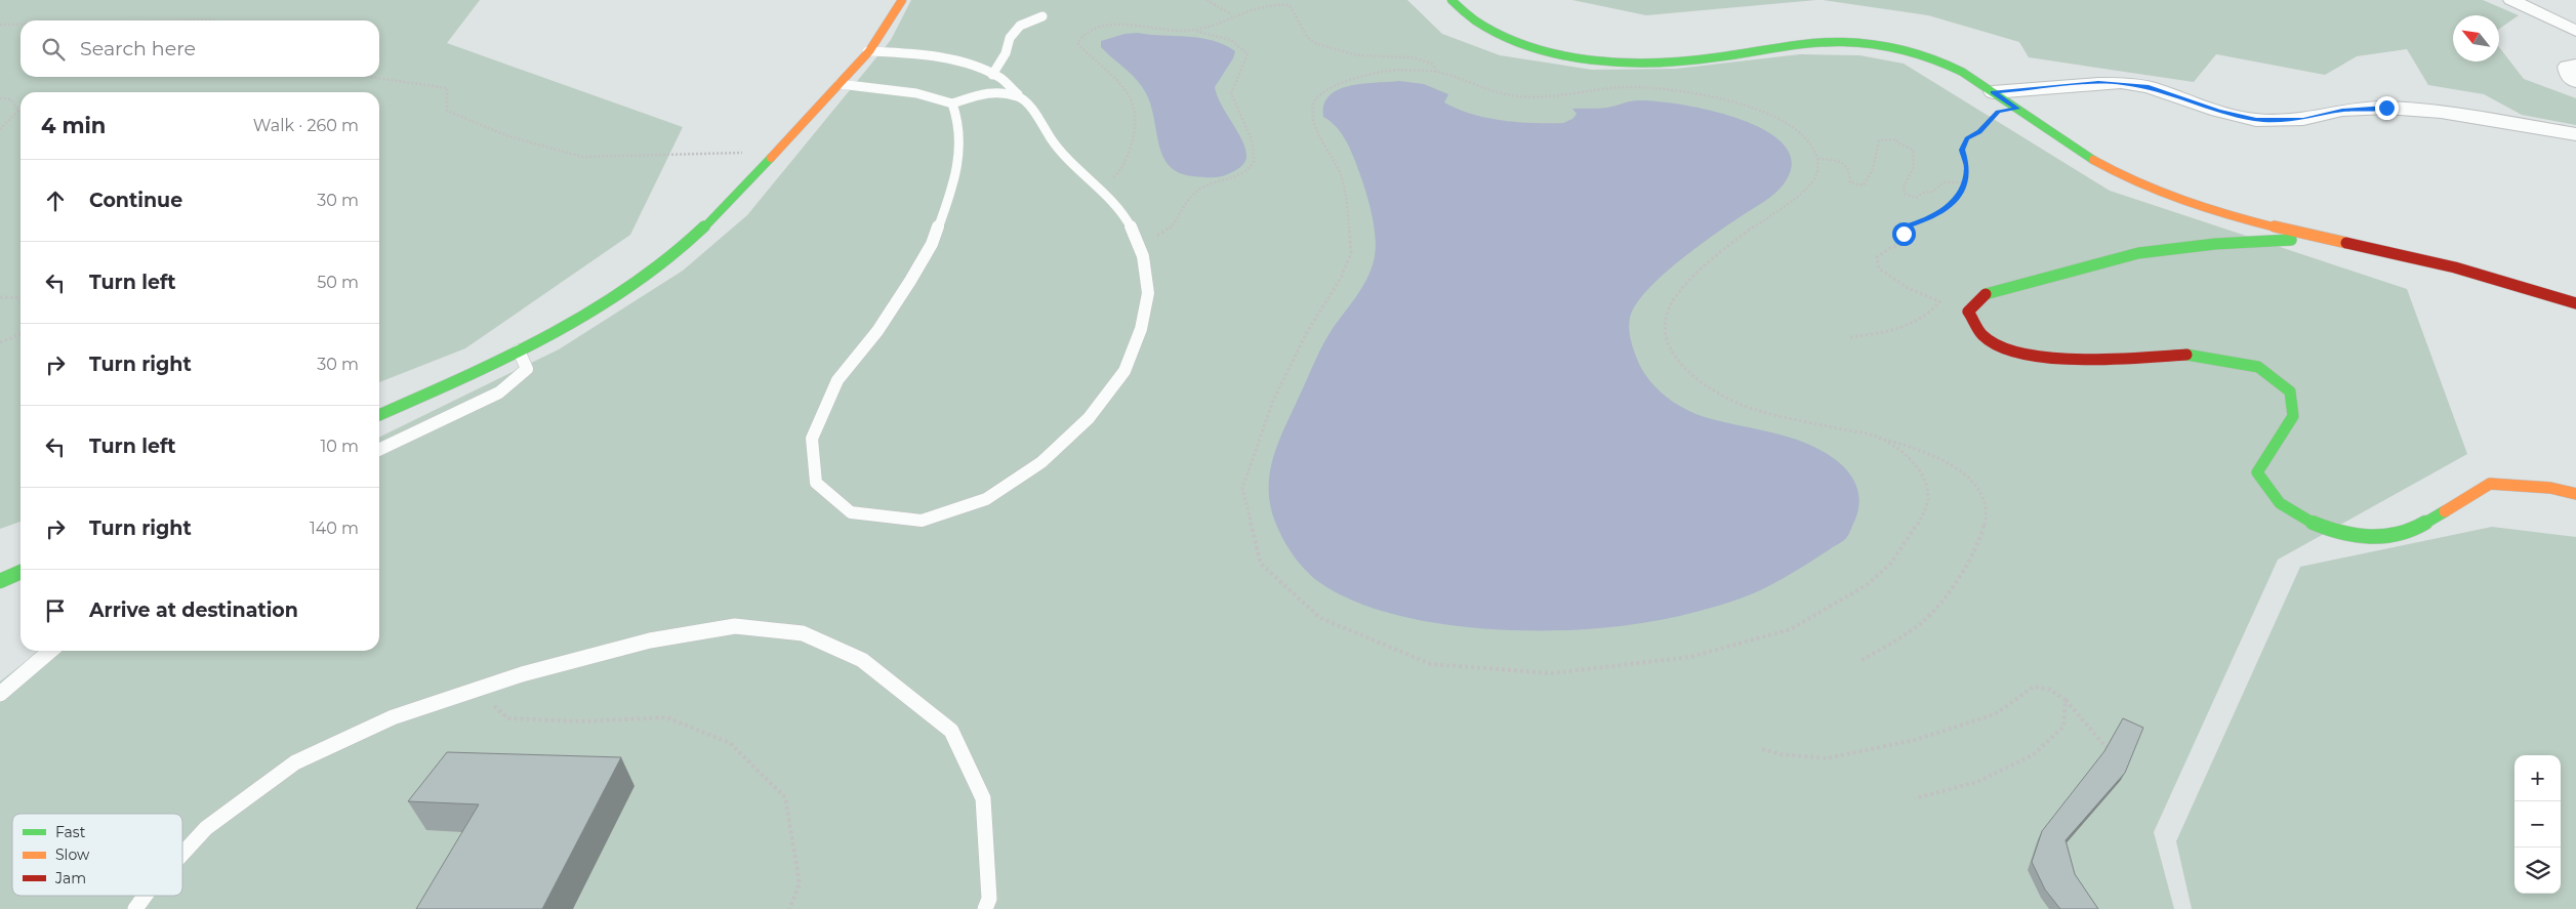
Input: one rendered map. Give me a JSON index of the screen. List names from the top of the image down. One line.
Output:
{"legend":["Fast","Slow","Jam"],"north":"top left","page":{"search":"Search here","heading":["4 min","Walk · 260 m"],"list":[["Continue","30 m"],["Turn left","50 m"],["Turn right","30 m"],["Turn left","10 m"],["Turn right","140 m"],"Arrive at destination"],"map_buttons":["+","−"]}}
